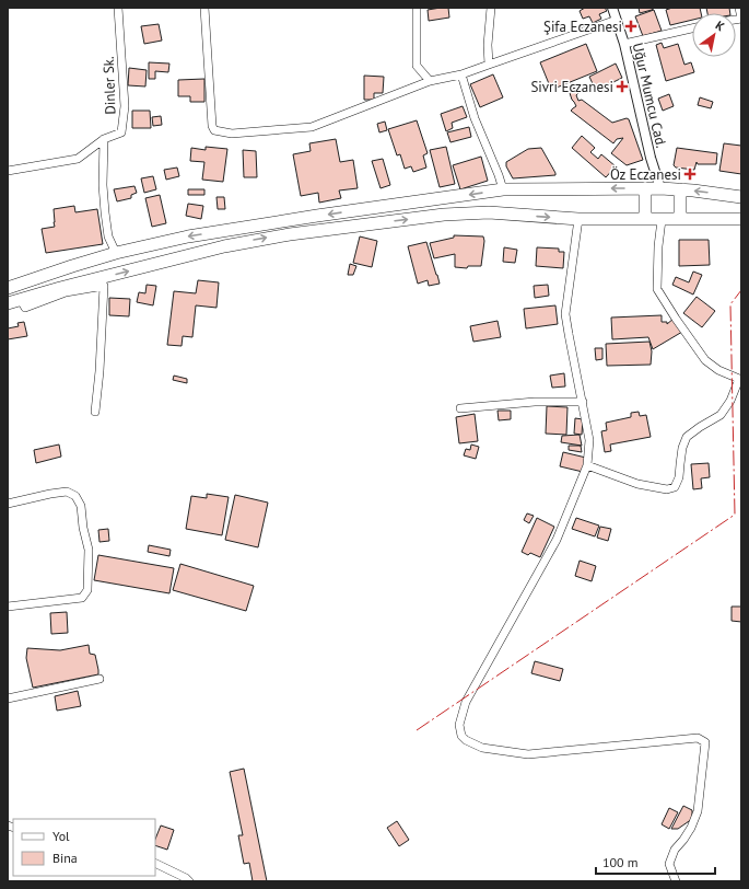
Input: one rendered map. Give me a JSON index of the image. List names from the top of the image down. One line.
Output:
{"streets":{"street":["Dinler Sk.","Uğur Mumcu Cad."]},"places":{"health":["Şifa Eczanesi","Sivri Eczanesi","Öz Eczanesi"]},"legend":["Yol","Bina"],"scale_bar":"100 m","north":"top right"}
